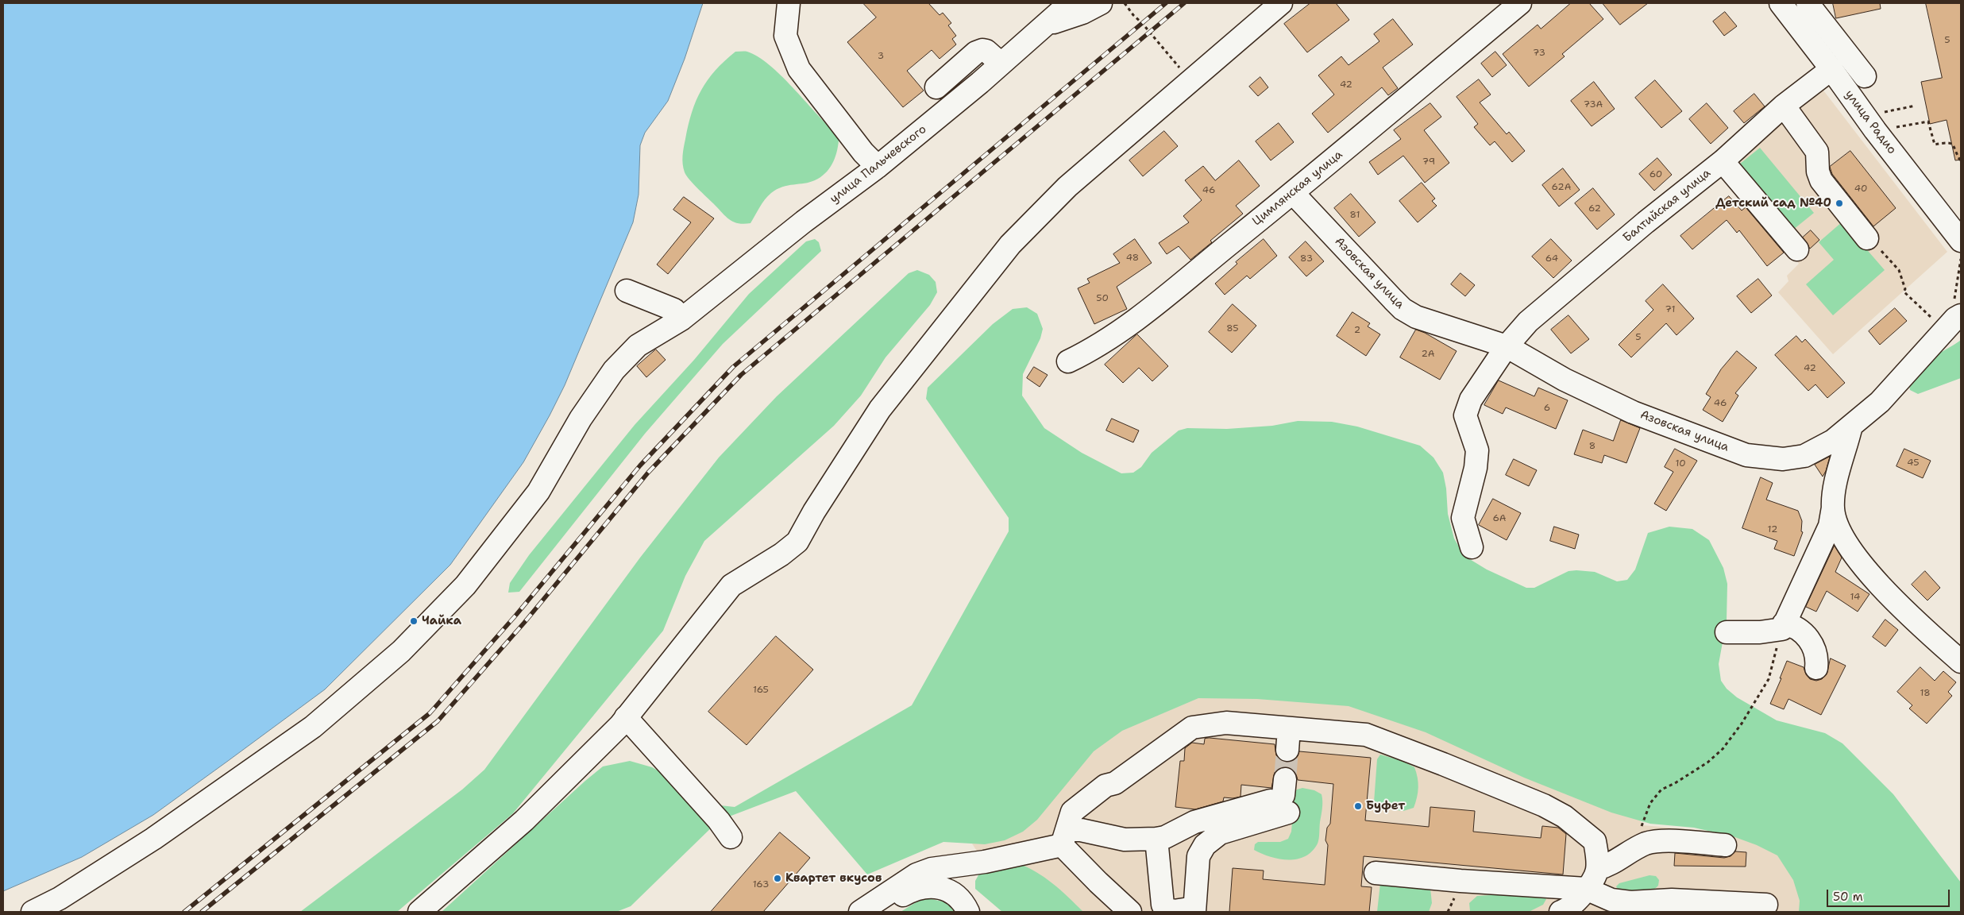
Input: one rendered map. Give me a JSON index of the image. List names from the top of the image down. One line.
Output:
{"streets":{"main road":["улица Радио","улица Пальчевского","Цимлянская улица","Балтийская улица","Азовская улица"]},"crossings":[["улица Радио","Балтийская улица"],["Цимлянская улица","Азовская улица"],["Балтийская улица","Азовская улица"]],"places":["Детский сад №40","Чайка","Буфет","Квартет вкусов"],"house_numbers":["5","73","3","42","73А","79","60","62А","40","46","62","81","48","83","64","50","71","85","2","5","2А","42","46","6","8","45","10","6А","12","14","165","18","163"],"scale_bar":"50 m"}
